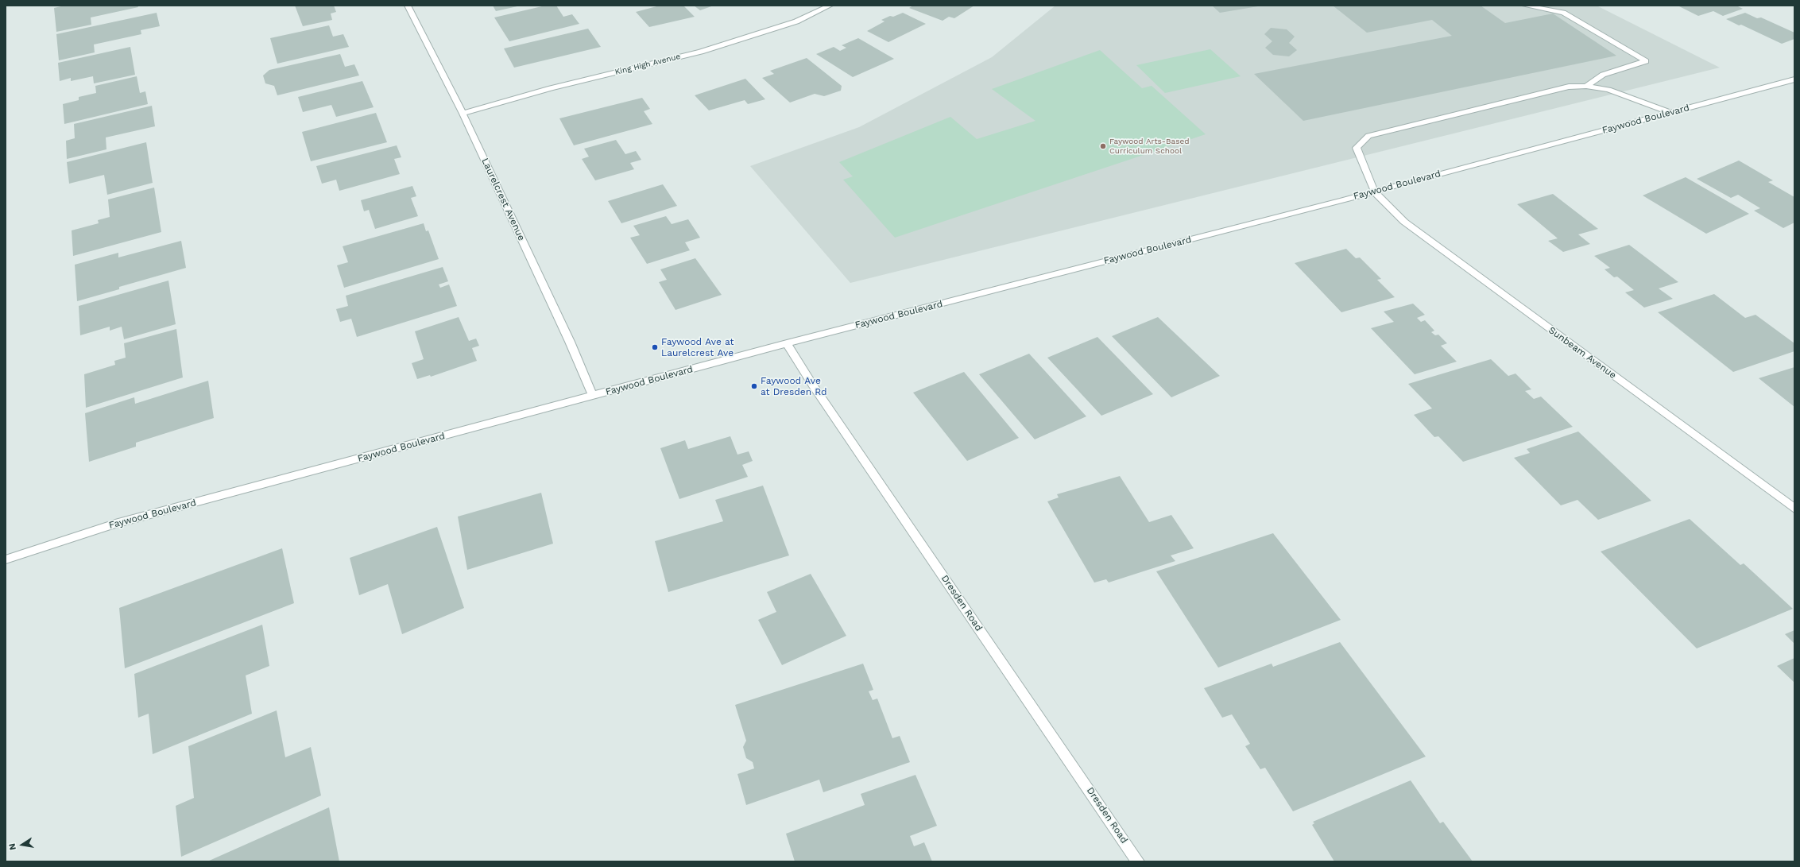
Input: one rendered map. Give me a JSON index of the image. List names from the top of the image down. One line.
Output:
{"streets":{"street":["King High Avenue","Faywood Boulevard","Laurelcrest Avenue","Sunbeam Avenue","Dresden Road"]},"crossings":[["King High Avenue","Laurelcrest Avenue"],["Faywood Boulevard","Laurelcrest Avenue"],["Faywood Boulevard","Sunbeam Avenue"],["Faywood Boulevard","Dresden Road"]],"places":["Faywood Arts-Based Curriculum School","Faywood Ave at Laurelcrest Ave","Faywood Ave at Dresden Rd"],"north":"left"}
